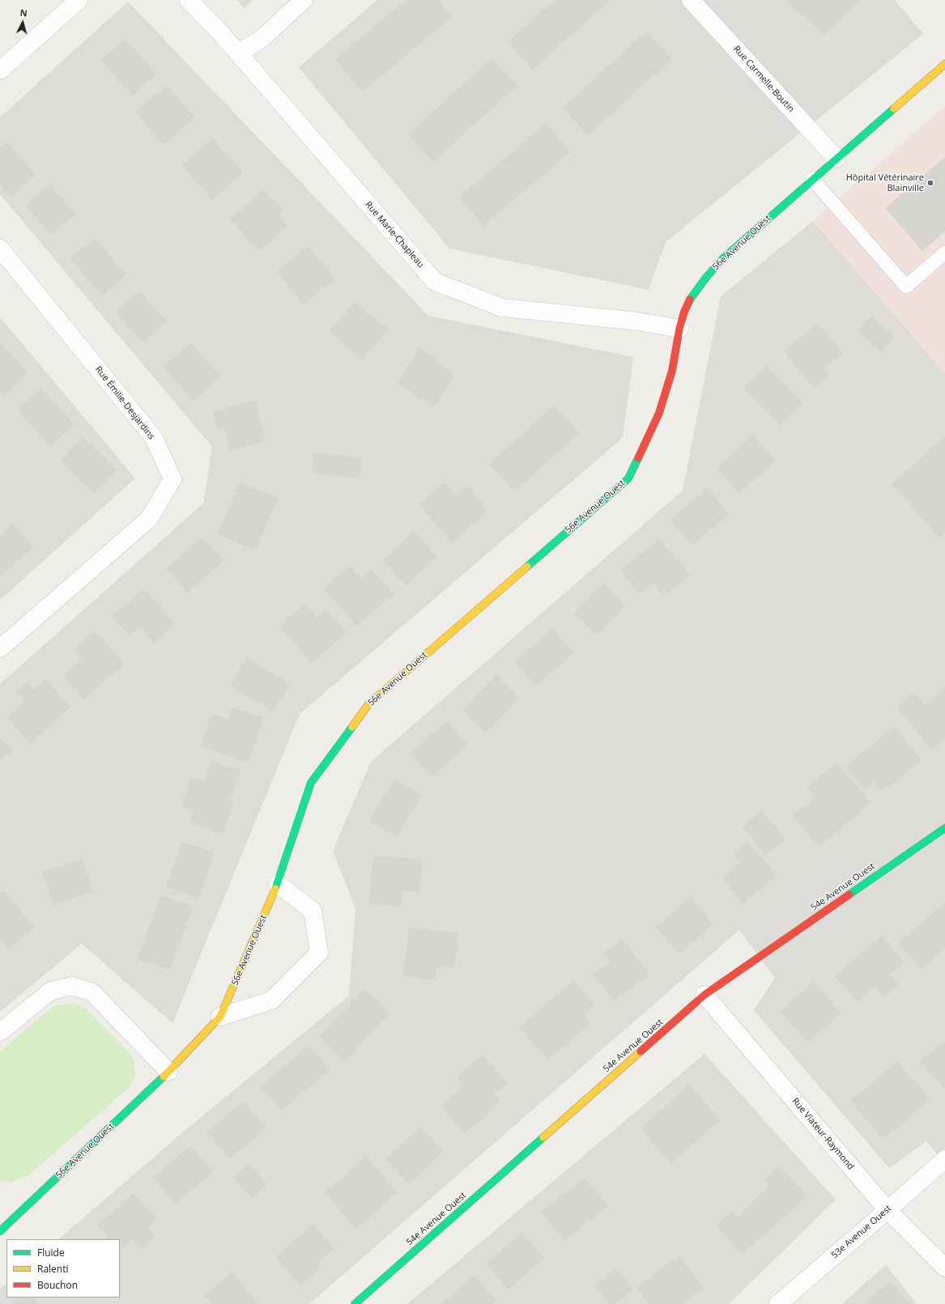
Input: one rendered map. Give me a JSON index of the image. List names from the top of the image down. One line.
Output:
{"streets":{"street":["Rue Carmelle-Boutin","Rue Marie-Chapleau","56e Avenue Ouest","Rue Émilie-Desjardins","54e Avenue Ouest","Rue Viateur-Raymond","53e Avenue Ouest"]},"crossings":[["Rue Carmelle-Boutin","56e Avenue Ouest"],["Rue Marie-Chapleau","56e Avenue Ouest"],["54e Avenue Ouest","Rue Viateur-Raymond"],["Rue Viateur-Raymond","53e Avenue Ouest"]],"places":["Hôpital Vétérinaire Blainville"],"legend":["Fluide","Ralenti","Bouchon"],"north":"top"}
